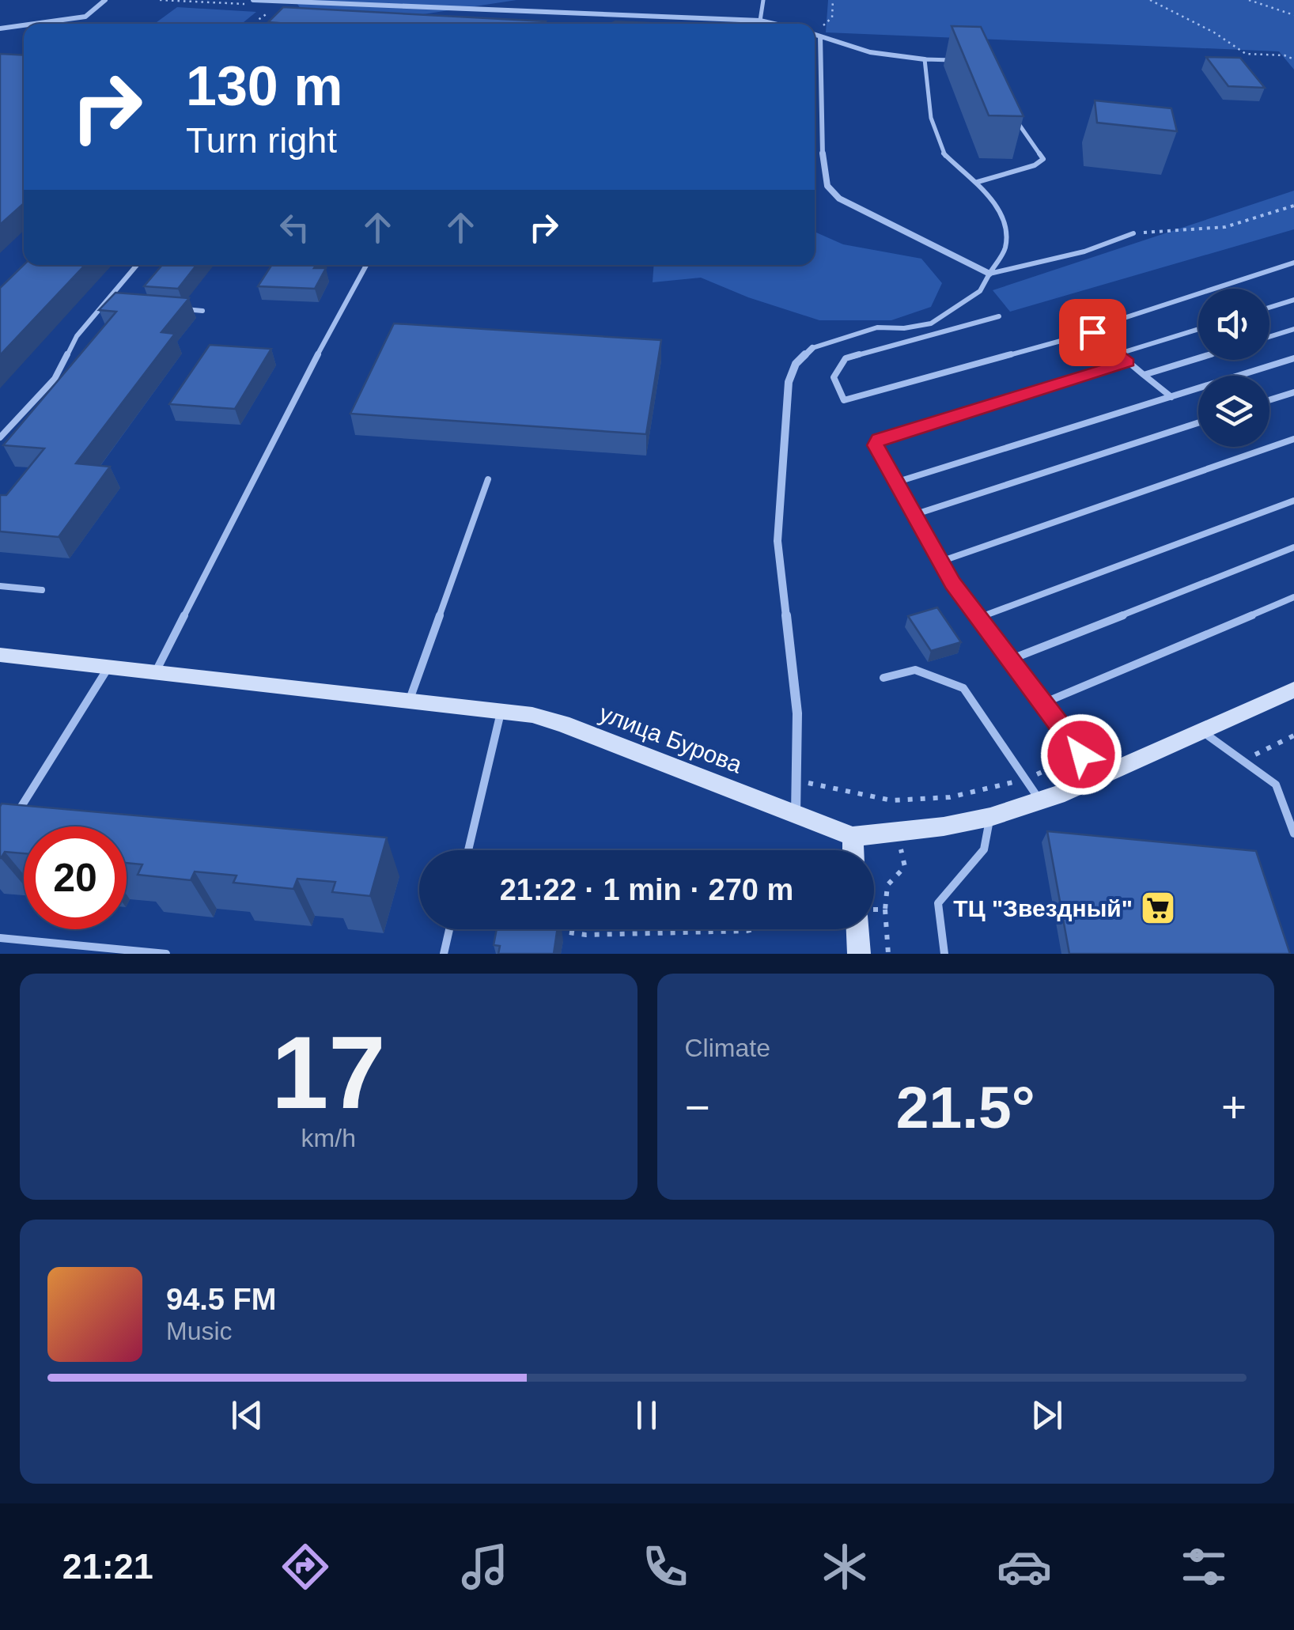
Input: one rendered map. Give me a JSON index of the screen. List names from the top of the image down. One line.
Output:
{"streets":{"main road":["улица Бурова"]},"places":{"supermarket":["ТЦ \"Звездный\""]},"page":{"turn":["130 m","Turn right"],"limit":"20","trip":"21:22 · 1 min · 270 m","tile":[["17","km/h"],"Climate"],"heat":["−","21.5°","+"],"song":["94.5 FM","Music"],"tabs":"21:21"}}
